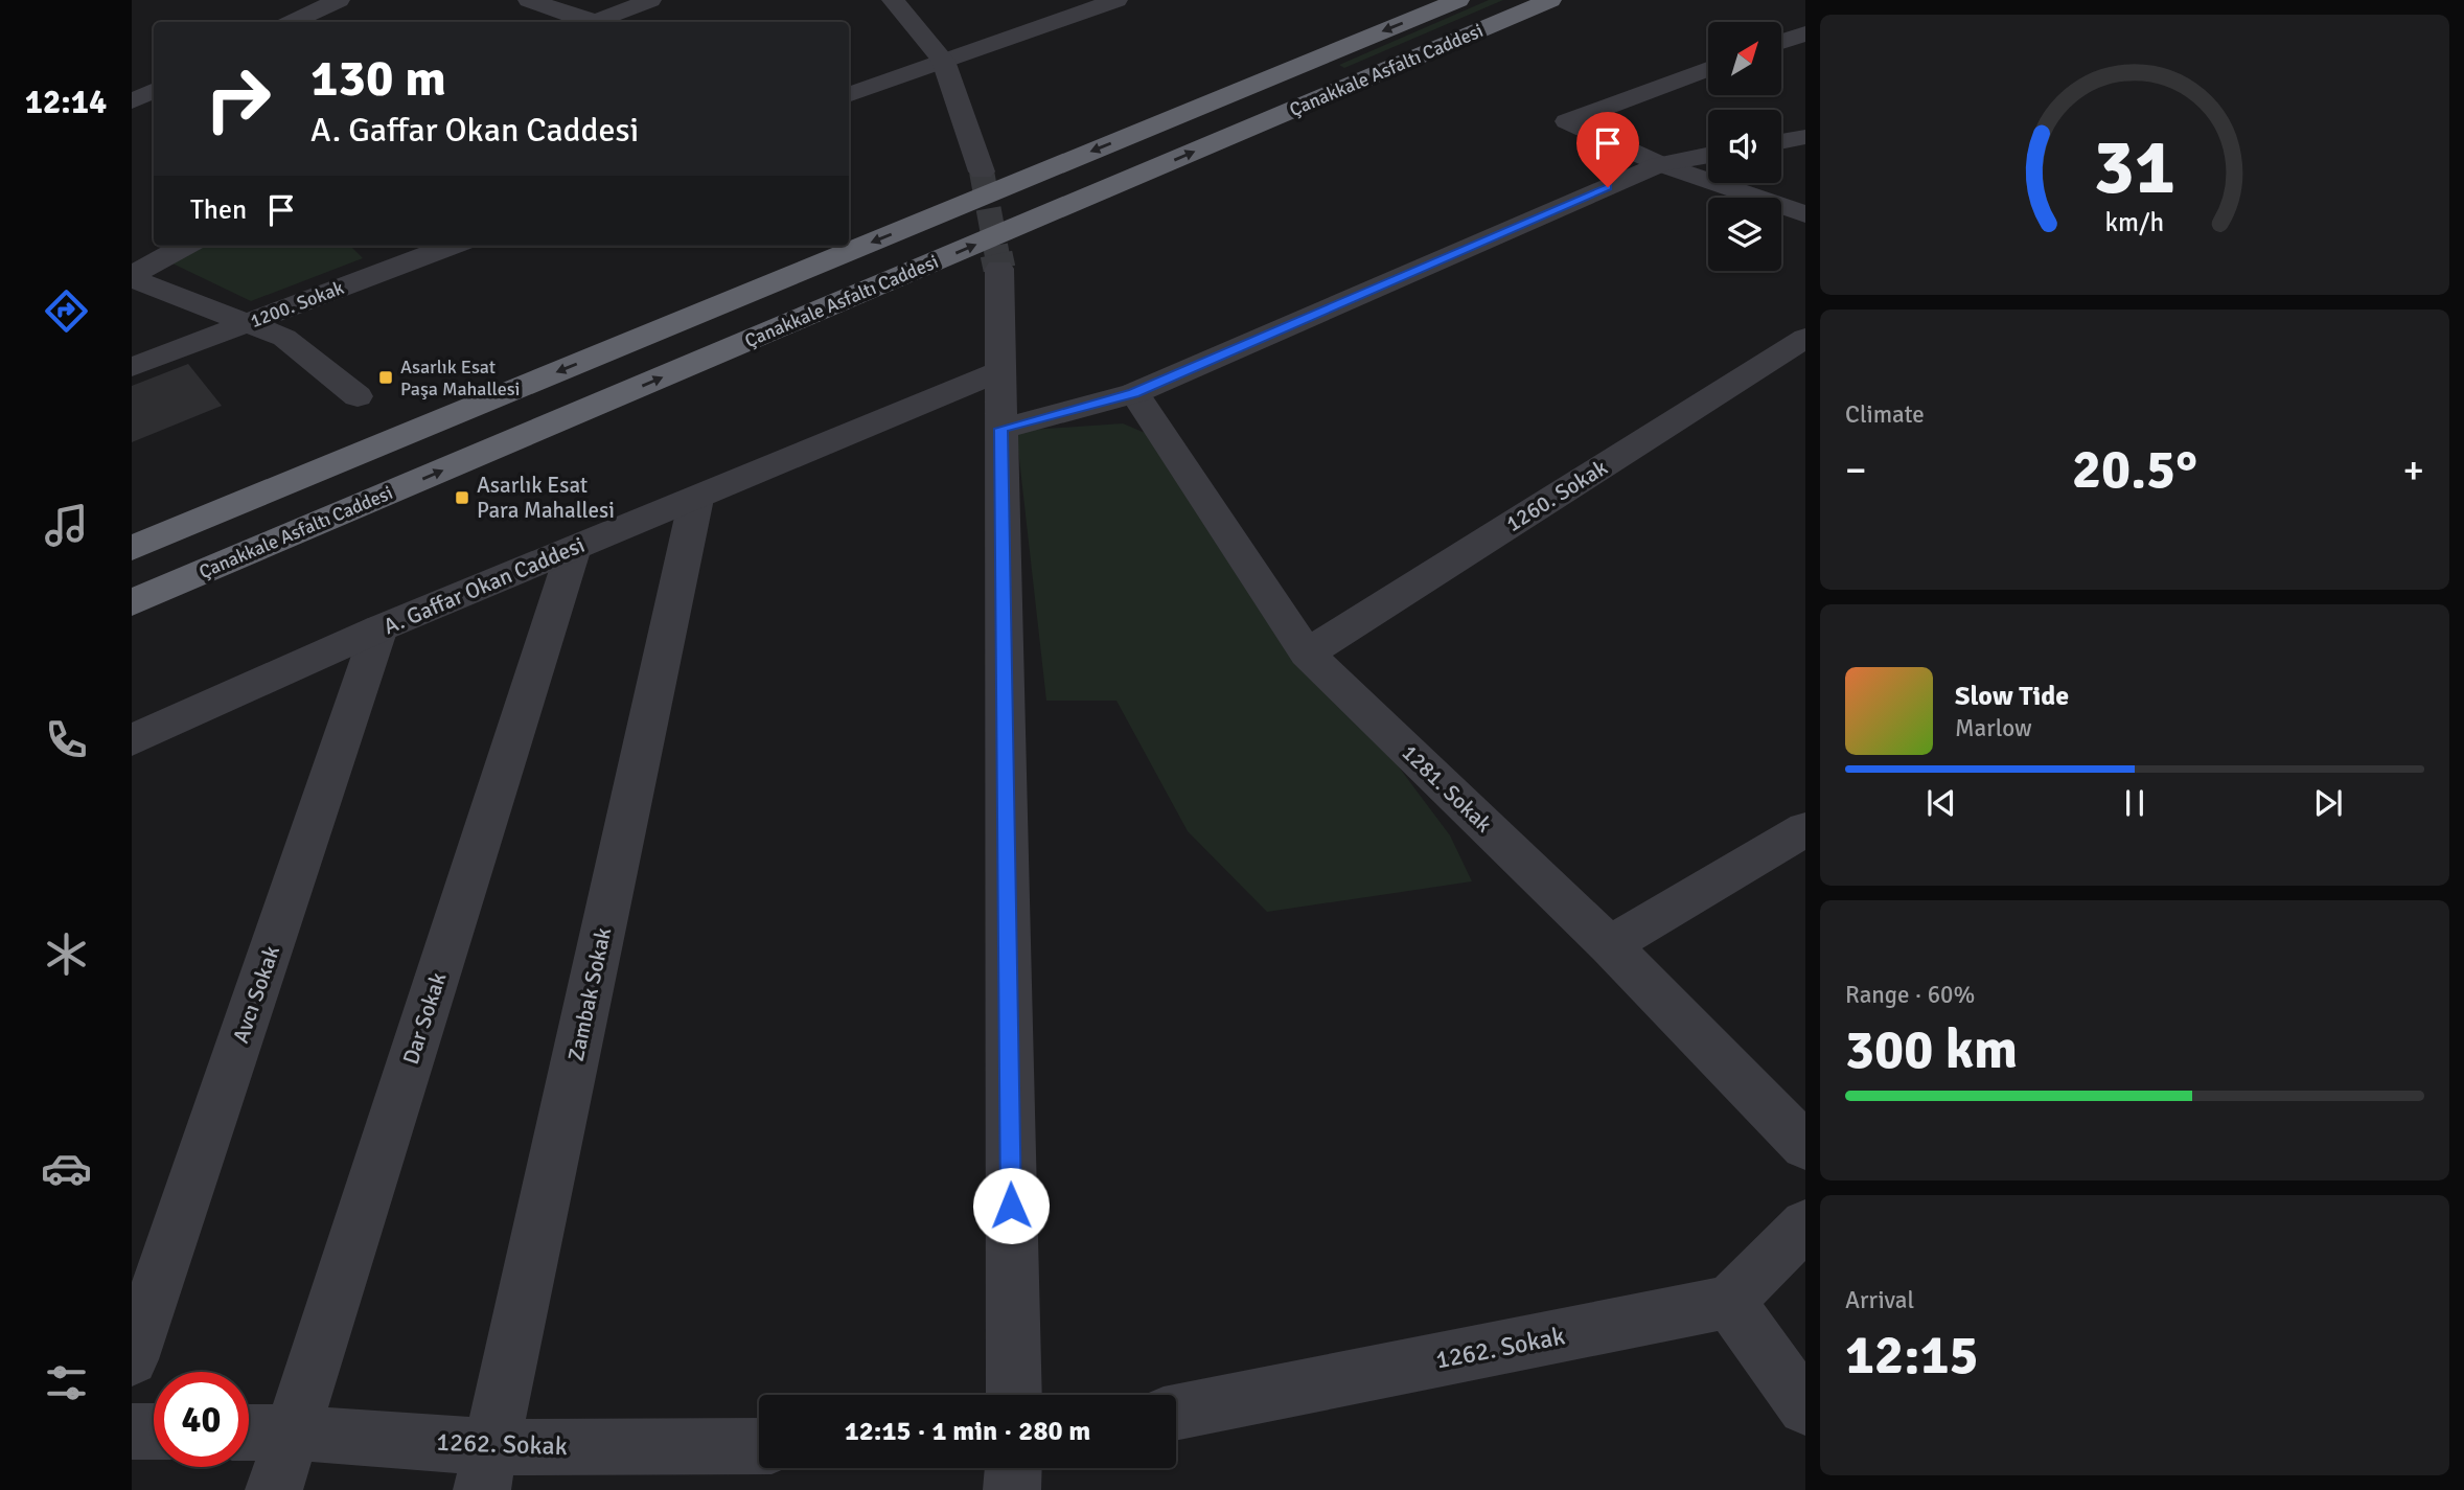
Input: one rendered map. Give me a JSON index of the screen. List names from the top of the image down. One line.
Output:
{"streets":{"highway":["Çanakkale Asfaltı Caddesi"],"street":["1200. Sokak","1260. Sokak","A. Gaffar Okan Caddesi","1281. Sokak","Avcı Sokak","Zambak Sokak","Dar Sokak","1262. Sokak"]},"crossings":[["1260. Sokak","1281. Sokak"],["A. Gaffar Okan Caddesi","Avcı Sokak"],["A. Gaffar Okan Caddesi","Zambak Sokak"],["A. Gaffar Okan Caddesi","Dar Sokak"],["Zambak Sokak","1262. Sokak"],["Dar Sokak","1262. Sokak"]],"places":{"transit":["Asarlık Esat Paşa Mahallesi","Asarlık Esat Para Mahallesi"]},"north":"top right","page":{"tabs":"12:14","turn":["130 m","A. Gaffar Okan Caddesi"],"then":"Then","tile":["Climate",["Range · 60%","300 km"],["Arrival","12:15"]],"heat":["−","20.5°","+"],"song":["Slow Tide","Marlow"],"limit":"40","trip":"12:15 · 1 min · 280 m","gauge":["31","km/h"]}}
